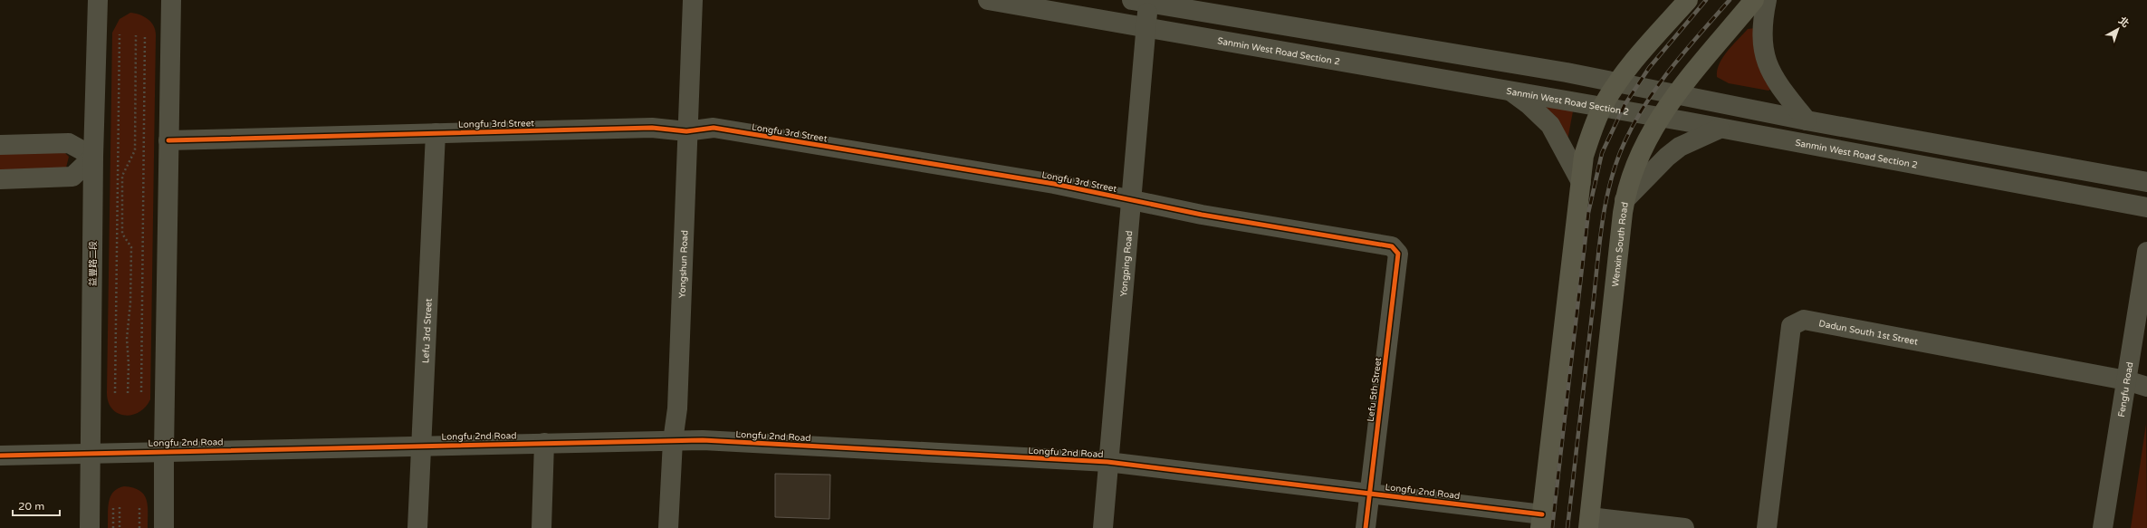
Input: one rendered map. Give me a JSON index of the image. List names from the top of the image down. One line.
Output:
{"streets":{"main road":["Wenxin South Road"],"street":["Sanmin West Road Section 2","Longfu 3rd Street","益豐路二段","Yongping Road","Yongshun Road","Lefu 3rd Street","Dadun South 1st Street","Lefu 5th Street","Fengfu Road","Longfu 2nd Road"]},"crossings":[["Sanmin West Road Section 2","Wenxin South Road"],["Sanmin West Road Section 2","Yongping Road"],["Longfu 3rd Street","Yongping Road"],["Longfu 3rd Street","Yongshun Road"],["Longfu 3rd Street","Lefu 3rd Street"],["Longfu 3rd Street","Lefu 5th Street"],["益豐路二段","Longfu 2nd Road"],["Yongping Road","Longfu 2nd Road"],["Yongshun Road","Longfu 2nd Road"],["Lefu 3rd Street","Longfu 2nd Road"],["Dadun South 1st Street","Fengfu Road"],["Lefu 5th Street","Longfu 2nd Road"]],"scale_bar":"20 m","north":"top right"}
